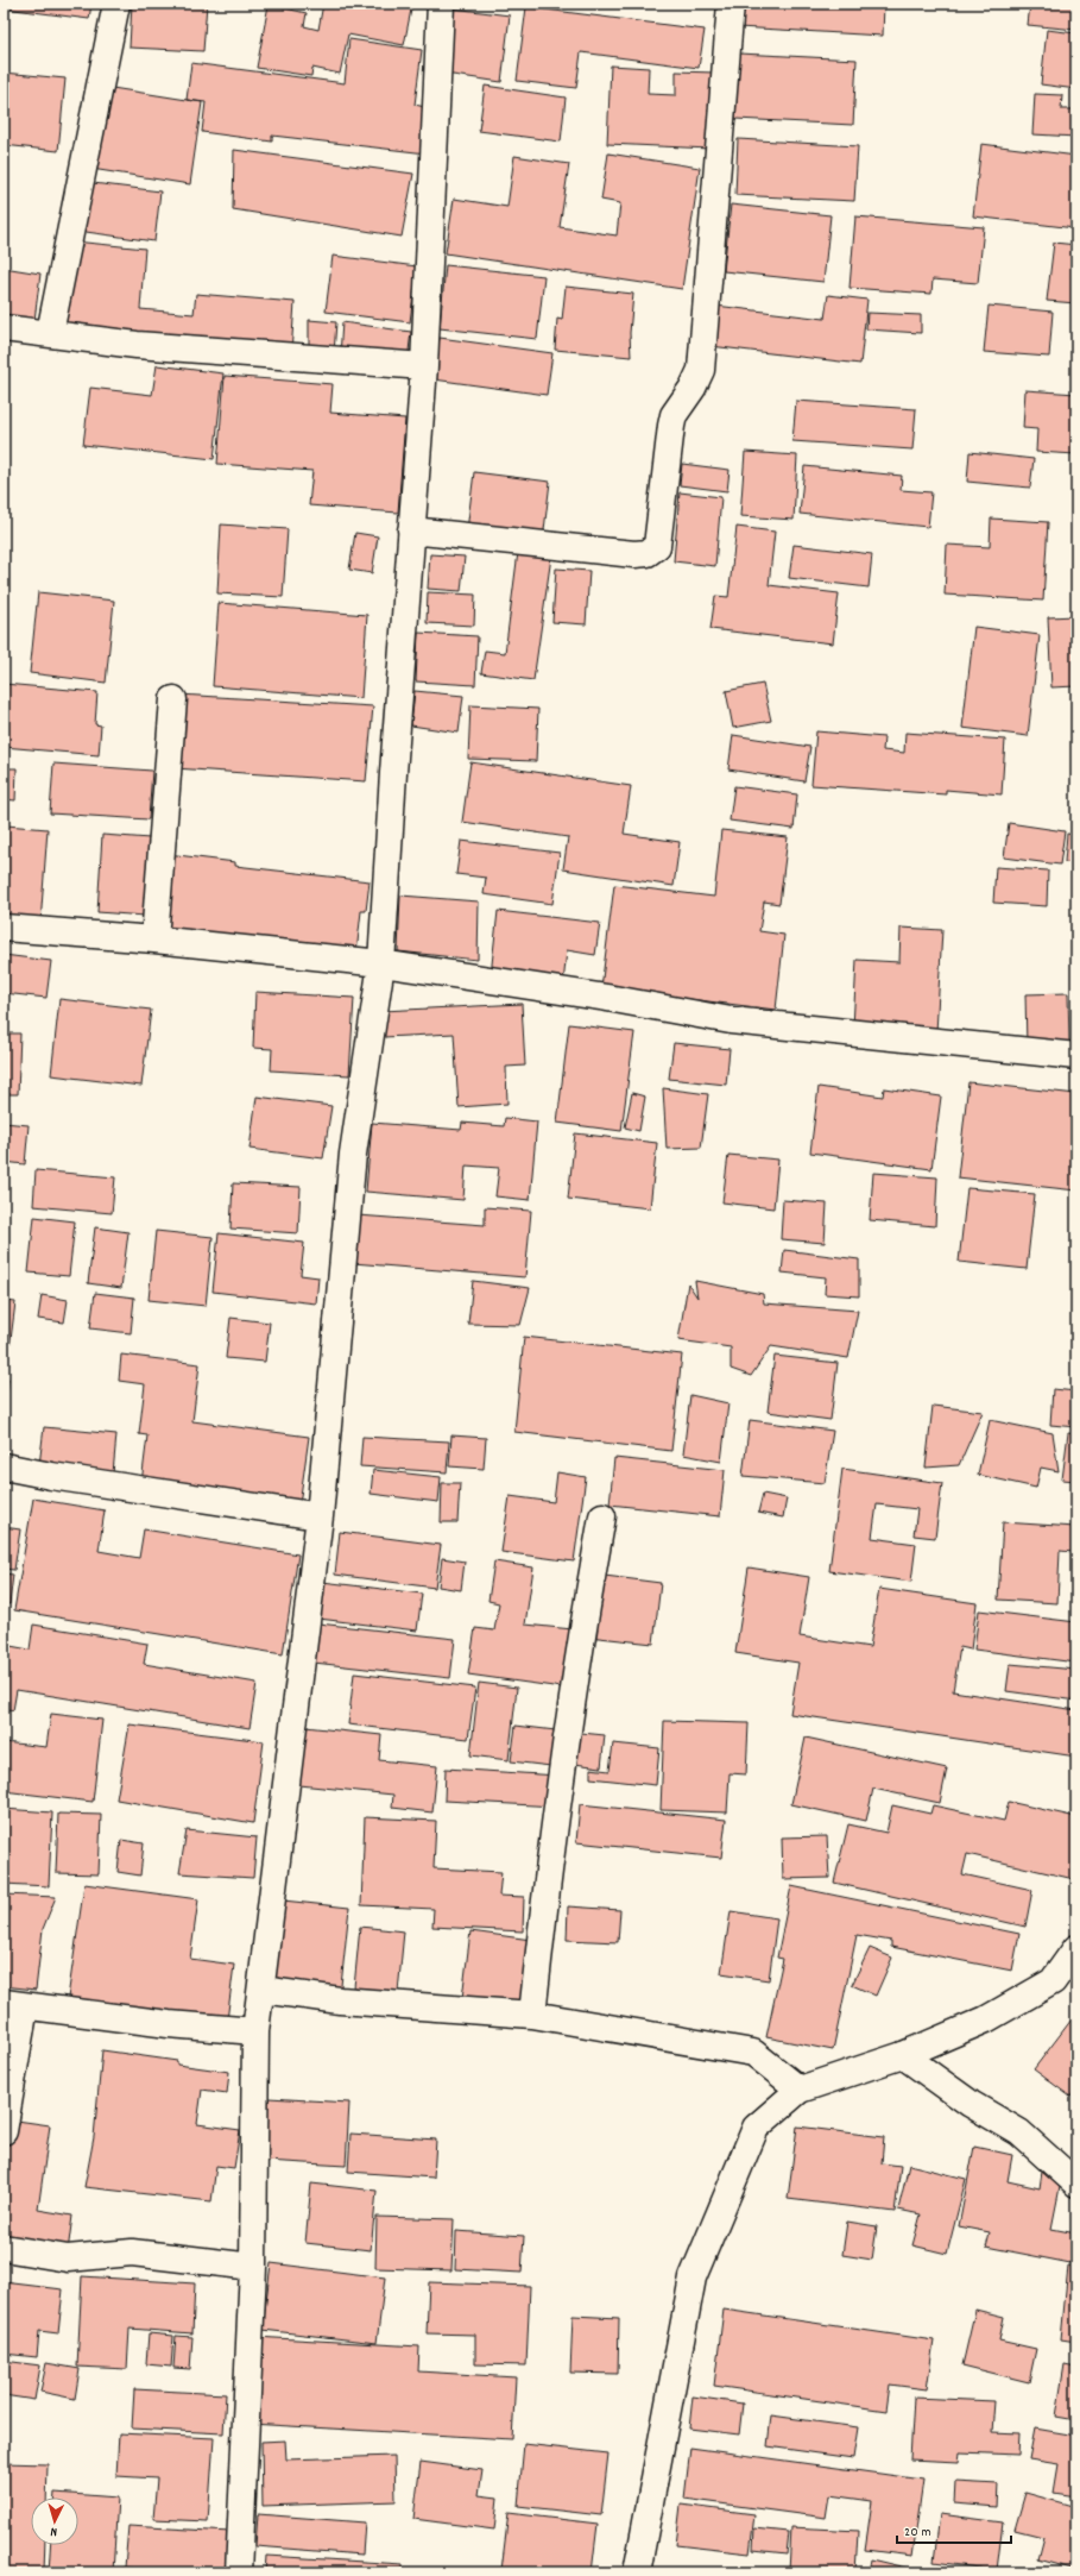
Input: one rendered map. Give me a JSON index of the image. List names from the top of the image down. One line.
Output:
{"scale_bar":"20 m","north":"bottom"}
